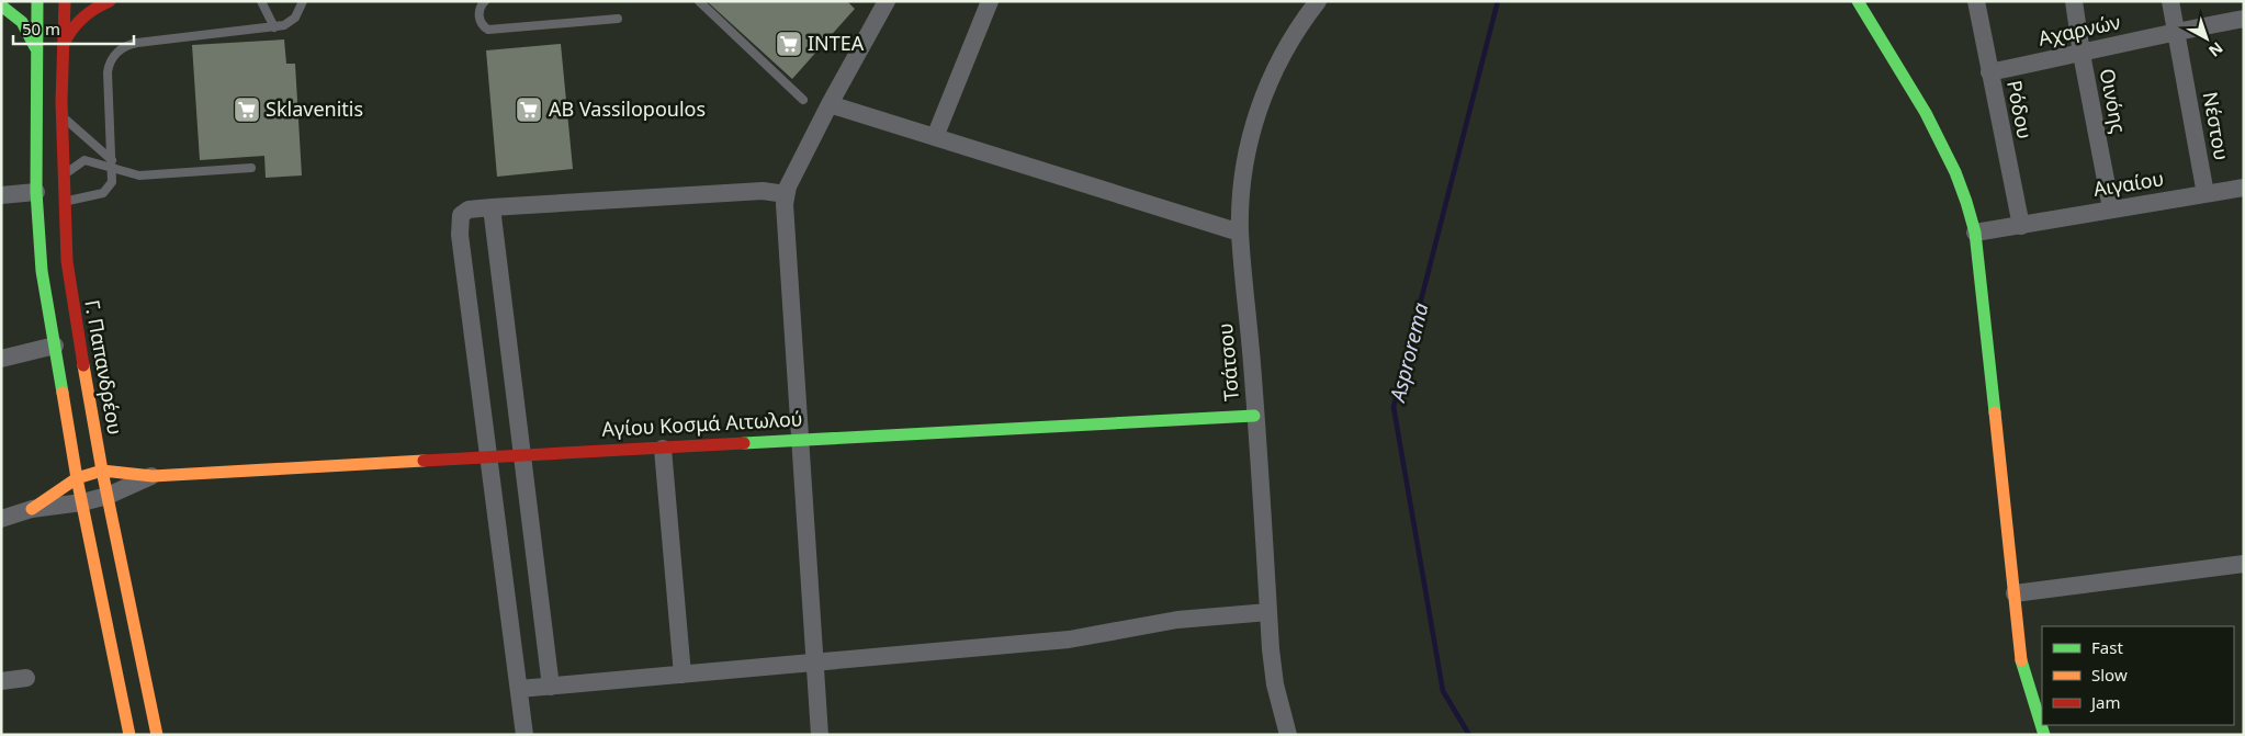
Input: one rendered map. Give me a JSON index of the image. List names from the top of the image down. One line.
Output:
{"streets":{"street":["Αχαρνών","Οινόης","Ρόδου","Νέστου","Αιγαίου","Τσάτσου","Γ. Παπανδρέου","Αγίου Κοσμά Αιτωλού"]},"crossings":[["Αχαρνών","Οινόης"],["Αχαρνών","Ρόδου"],["Αχαρνών","Νέστου"],["Οινόης","Αιγαίου"],["Ρόδου","Αιγαίου"],["Νέστου","Αιγαίου"],["Τσάτσου","Αγίου Κοσμά Αιτωλού"],["Γ. Παπανδρέου","Αγίου Κοσμά Αιτωλού"]],"water":["Asprorema"],"places":{"supermarket":["INTEA","Sklavenitis","AB Vassilopoulos"]},"legend":["Fast","Slow","Jam"],"scale_bar":"50 m","north":"bottom right"}
